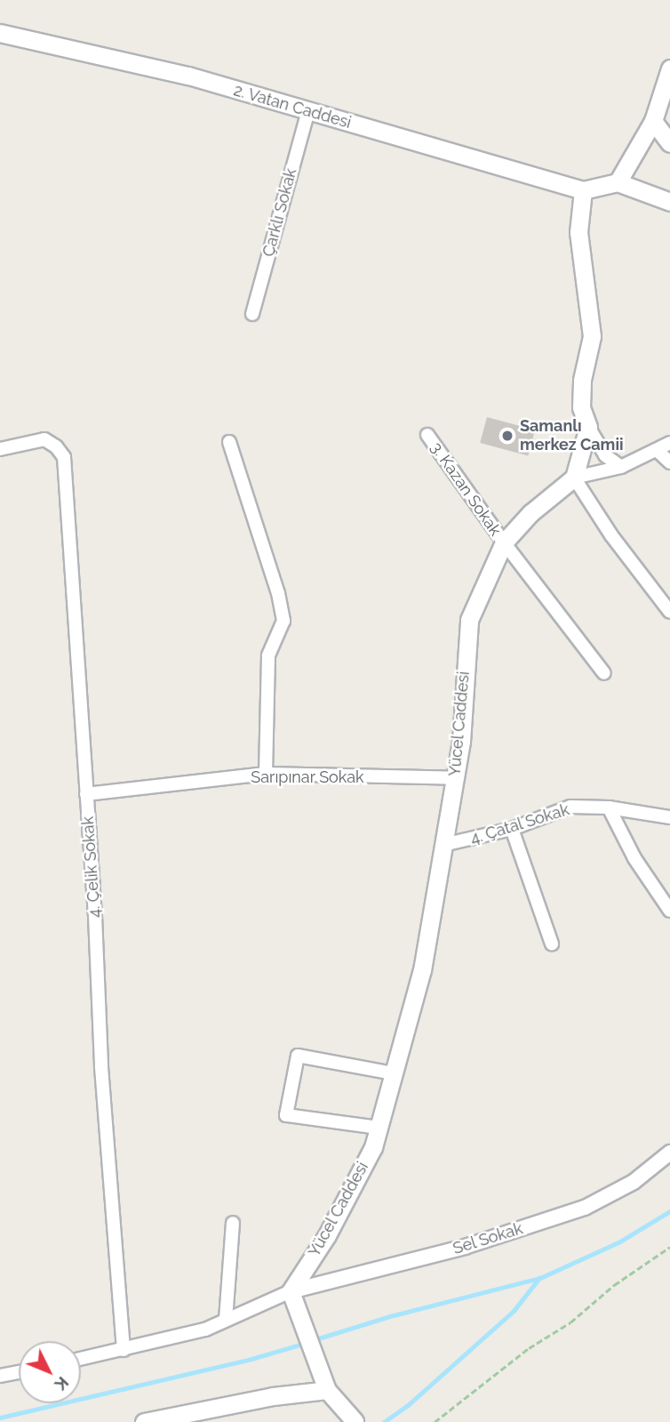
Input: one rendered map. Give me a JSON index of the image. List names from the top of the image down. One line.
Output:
{"streets":{"main road":["2. Vatan Caddesi","Yücel Caddesi"],"street":["Çarklı Sokak","3. Kazan Sokak","Sarıpınar Sokak","4. Çatal Sokak","4. Çelik Sokak","Sel Sokak"]},"crossings":[["2. Vatan Caddesi","Çarklı Sokak"],["3. Kazan Sokak","Yücel Caddesi"],["Yücel Caddesi","Sarıpınar Sokak"],["Yücel Caddesi","4. Çatal Sokak"],["Yücel Caddesi","Sel Sokak"],["Sarıpınar Sokak","4. Çelik Sokak"]],"places":["Samanlı merkez Camii"],"north":"bottom right"}
